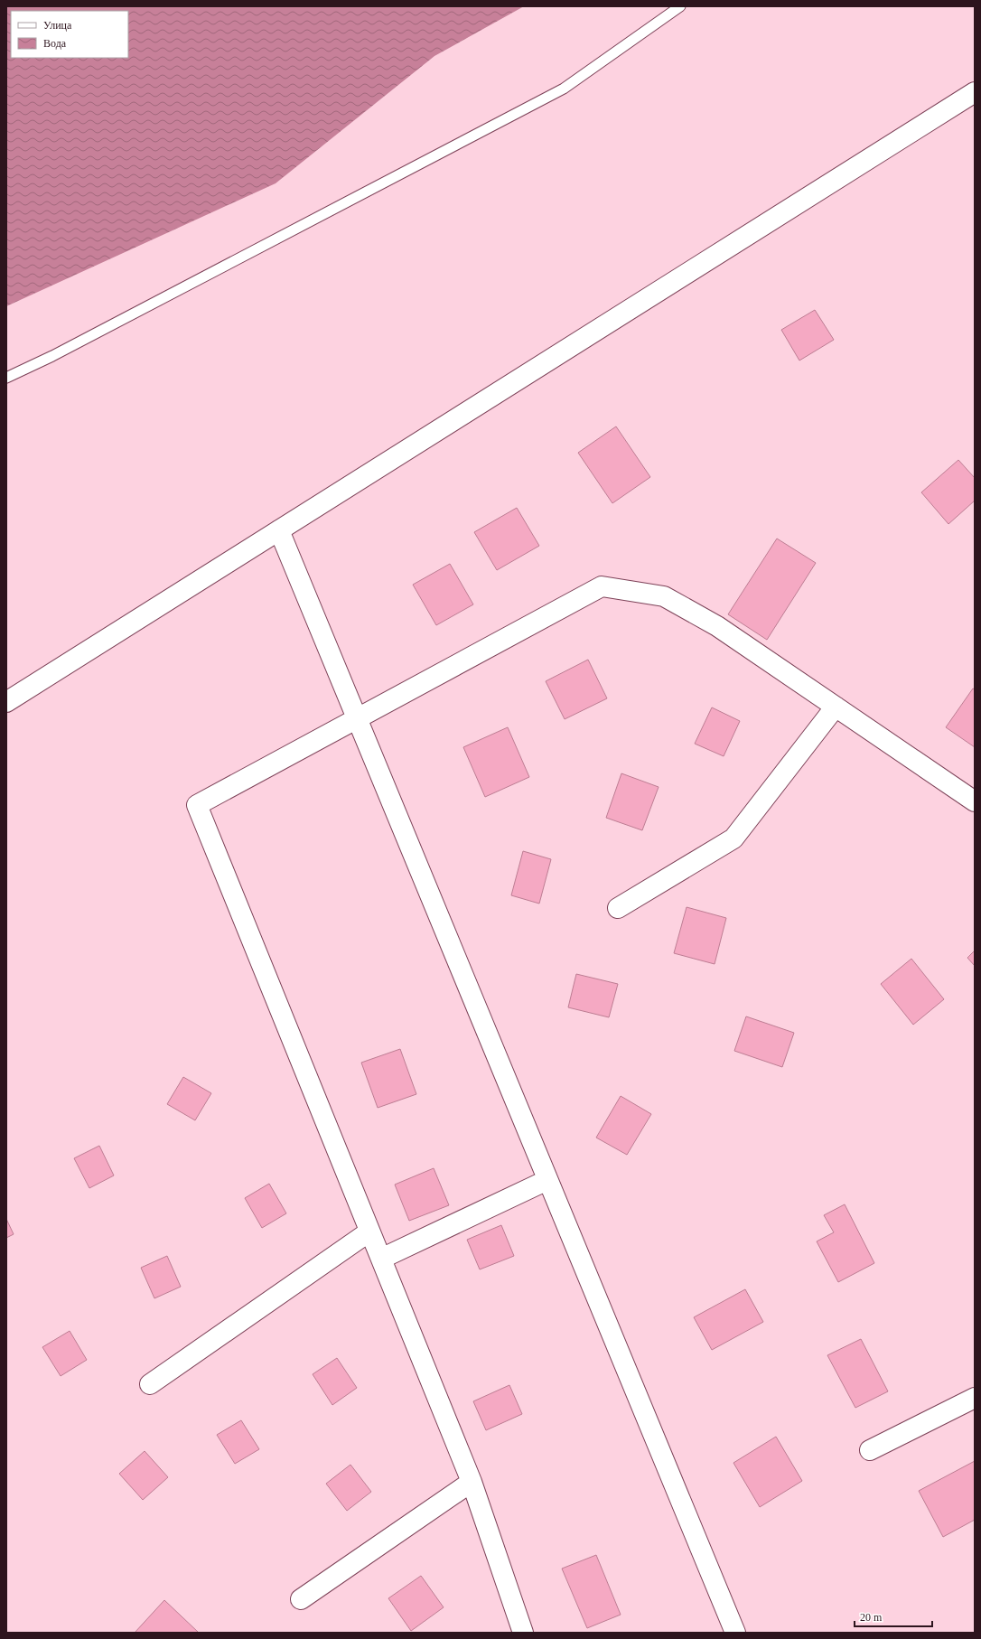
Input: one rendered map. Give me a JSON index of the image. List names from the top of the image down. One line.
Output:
{"legend":["Улица","Вода"],"scale_bar":"20 m"}
